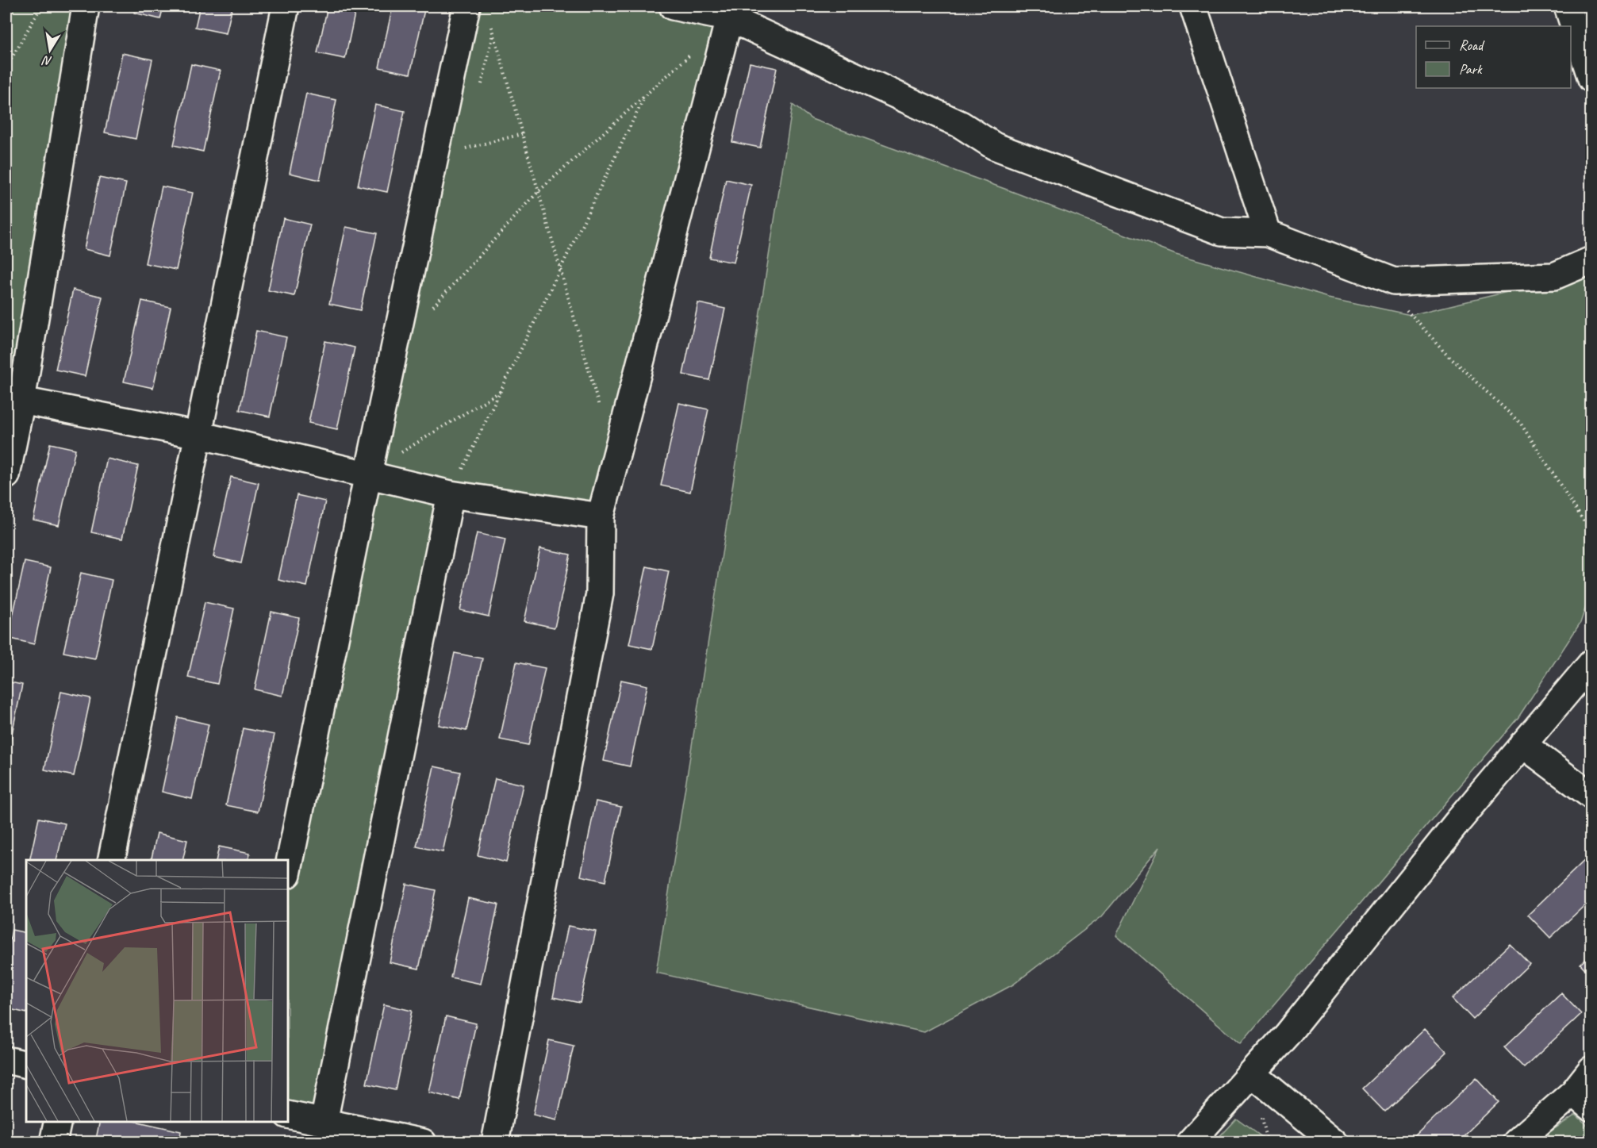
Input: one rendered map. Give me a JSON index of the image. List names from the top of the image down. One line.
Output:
{"legend":["Road","Park"],"north":"bottom"}
